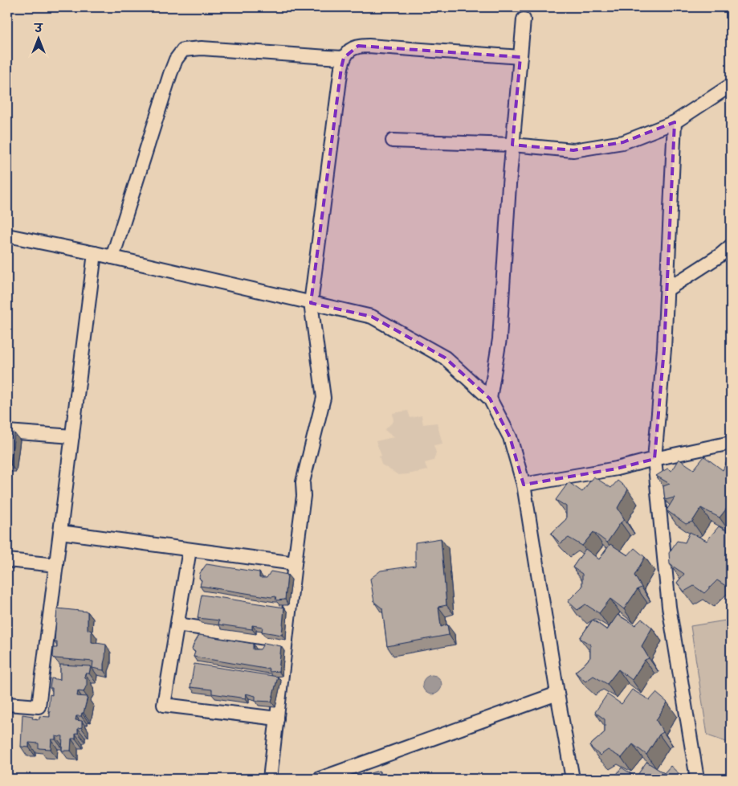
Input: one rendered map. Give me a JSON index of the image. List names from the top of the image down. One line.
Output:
{"north":"top"}
